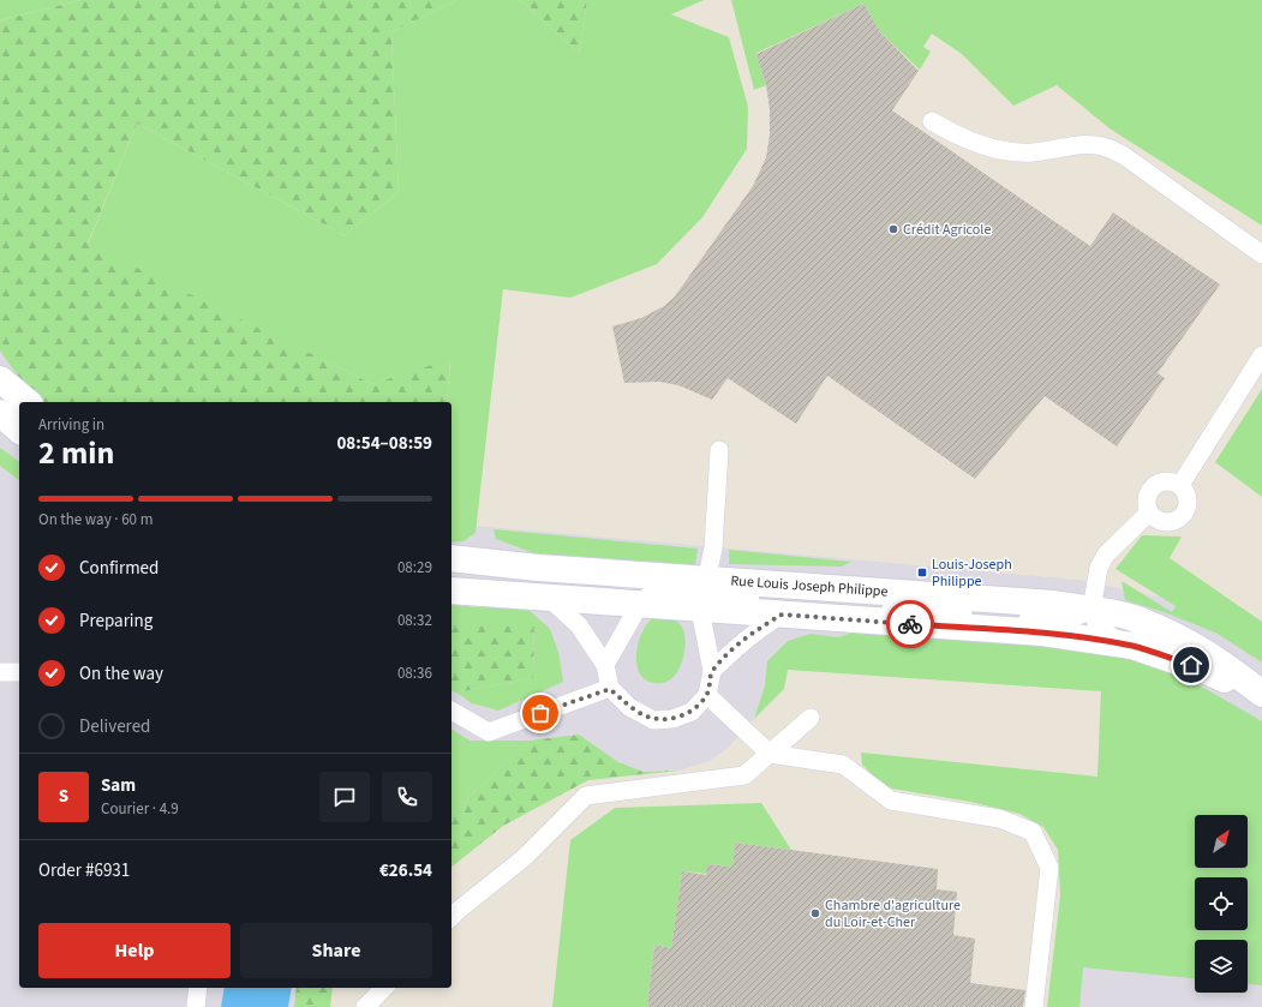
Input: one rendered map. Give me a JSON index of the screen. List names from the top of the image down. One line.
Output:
{"streets":{"main road":["Rue Louis Joseph Philippe"]},"places":{"other":["Crédit Agricole","Chambre d'agriculture du Loir-et-Cher"],"transit":["Louis-Joseph Philippe"]},"north":"top right","page":{"heading":["2 min","Arriving in","08:54–08:59"],"panel":["Sam","Courier · 4.9","Order #6931","€26.54"],"bar":"On the way · 60 m","list":[["Confirmed","08:29"],["Preparing","08:32"],["On the way","08:36"],"Delivered"],"round":"S","buttons":["Help","Share"]}}
